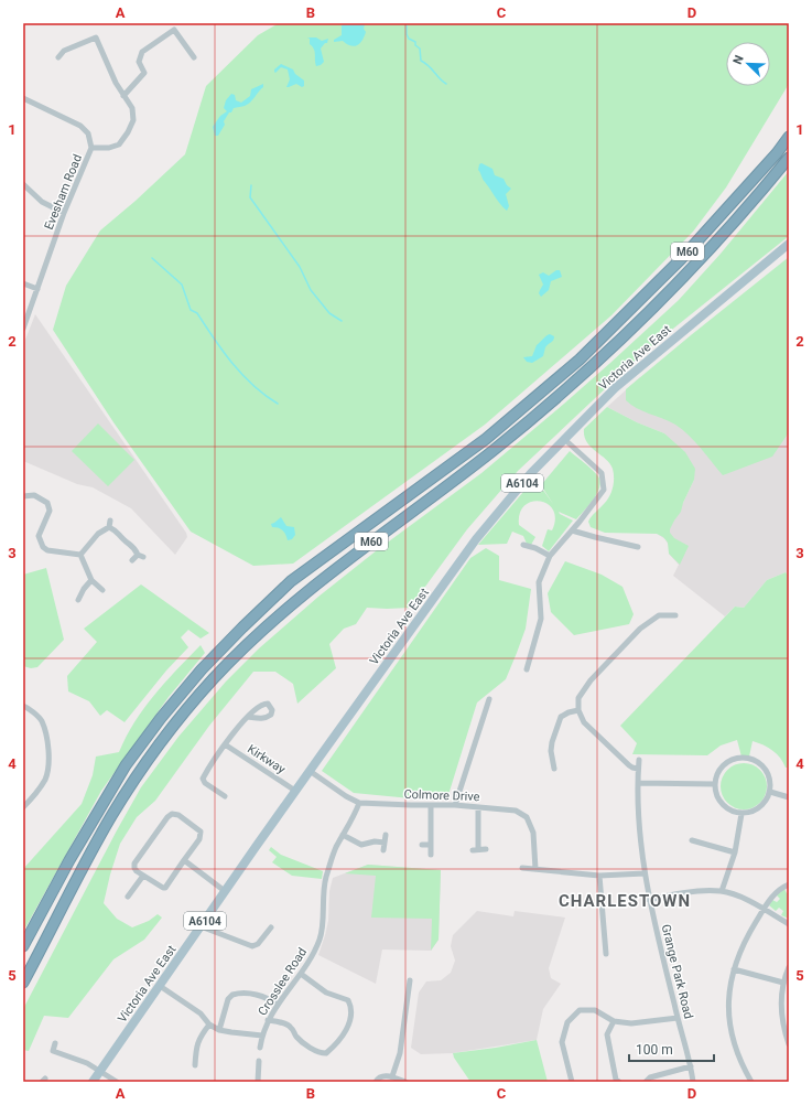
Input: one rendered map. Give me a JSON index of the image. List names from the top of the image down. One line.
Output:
{"streets":{"highway":["M60"],"main road":["Victoria Ave East","A6104"],"street":["Evesham Road","Kirkway","Colmore Drive","Grange Park Road","Crosslee Road"]},"crossings":[["Victoria Ave East","Kirkway"],["Victoria Ave East","Colmore Drive"],["Colmore Drive","Crosslee Road"]],"districts":["CHARLESTOWN"],"scale_bar":"100 m","north":"top left","grid":{"columns":["A","B","C","D"],"rows":["1","2","3","4","5"]}}
